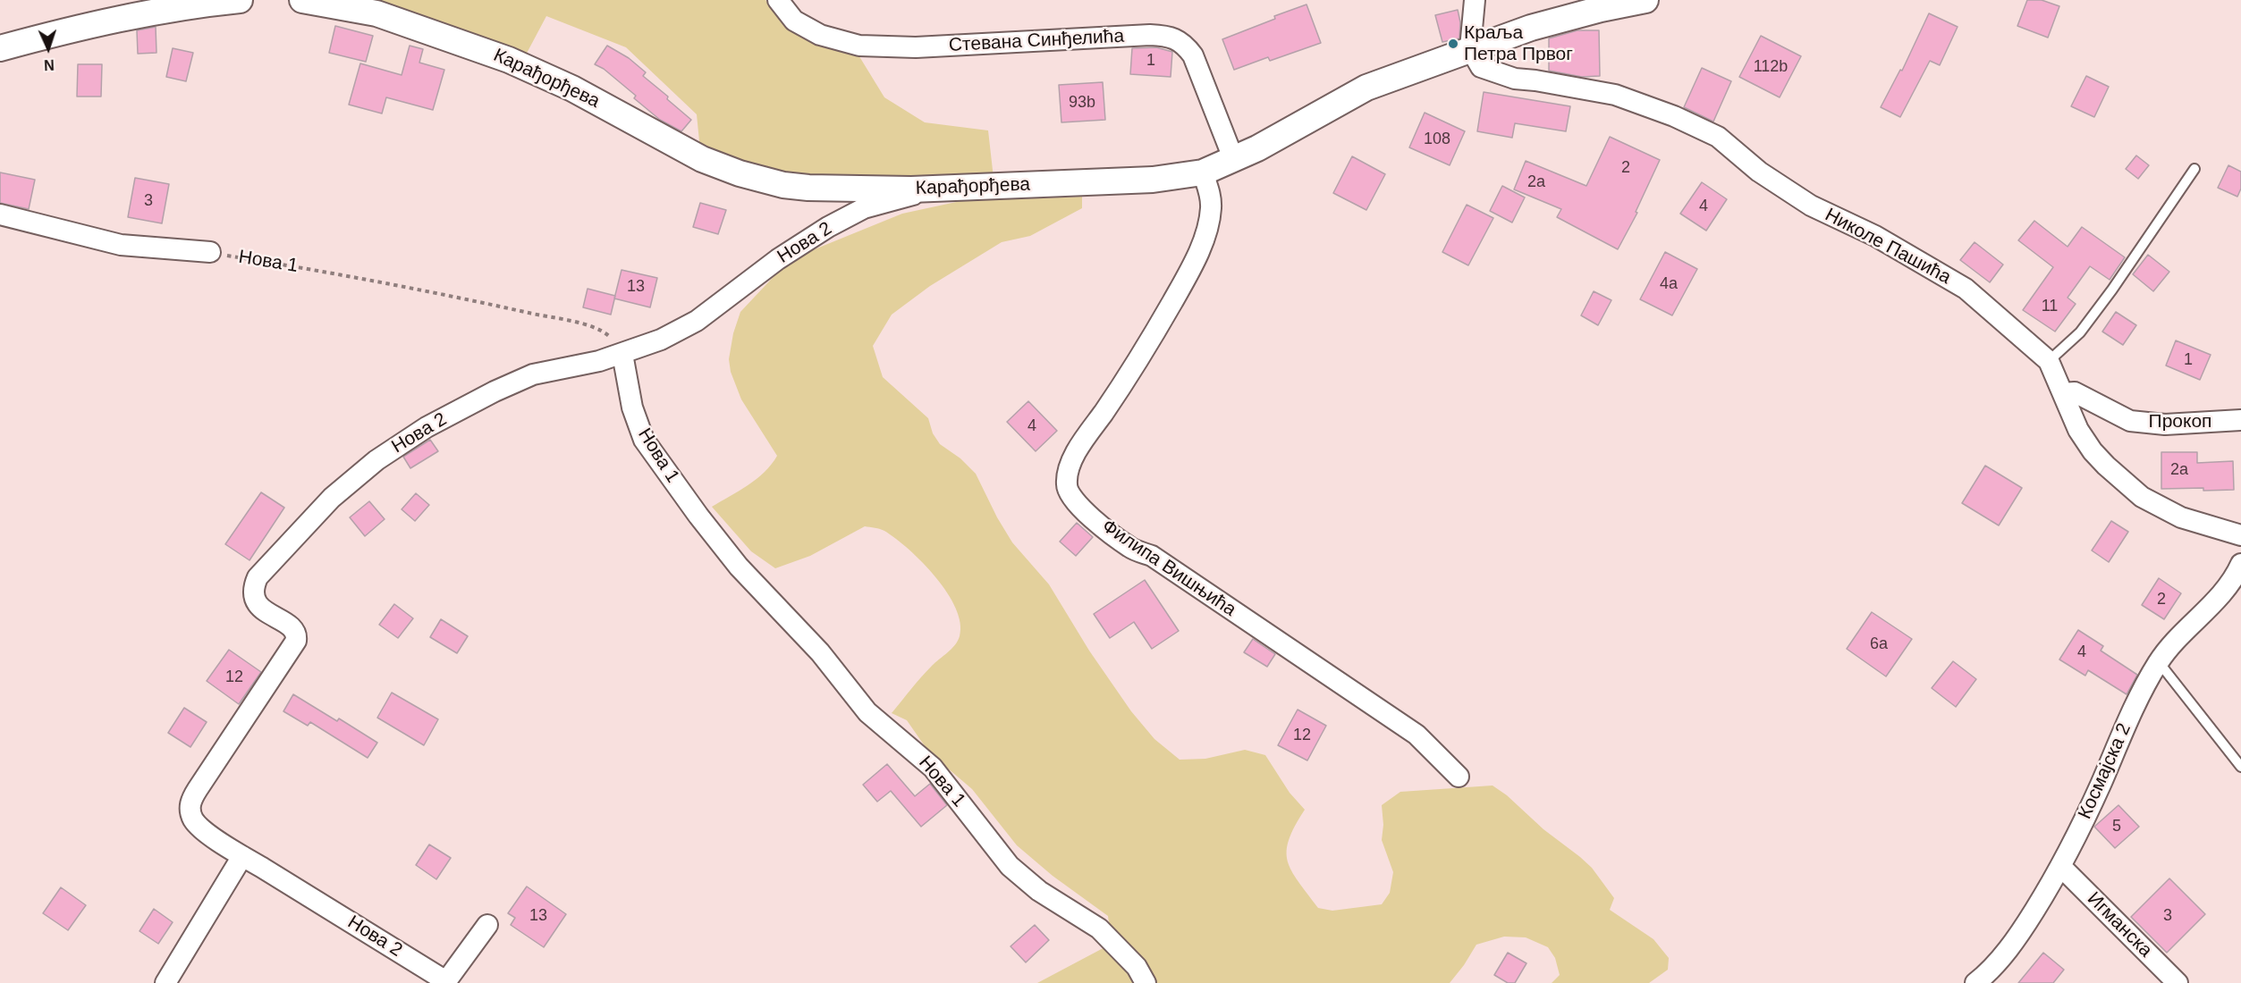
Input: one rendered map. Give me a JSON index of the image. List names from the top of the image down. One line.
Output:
{"streets":{"street":["Стевана Синђелића","Карађорђева","Нова 2","Николе Пашића","Нова 1","Прокоп","Филипа Вишњића","Космајска 2","Игманска"]},"crossings":[["Стевана Синђелића","Карађорђева"],["Карађорђева","Нова 2"],["Карађорђева","Николе Пашића"],["Карађорђева","Филипа Вишњића"],["Нова 2","Нова 1"],["Николе Пашића","Прокоп"],["Космајска 2","Игманска"]],"places":["Краља Петра Првог"],"house_numbers":["1","112b","93b","108","2","2a","3","4","4a","13","11","1","4","2a","2","6a","4","12","12","5","13","3"],"north":"bottom"}
